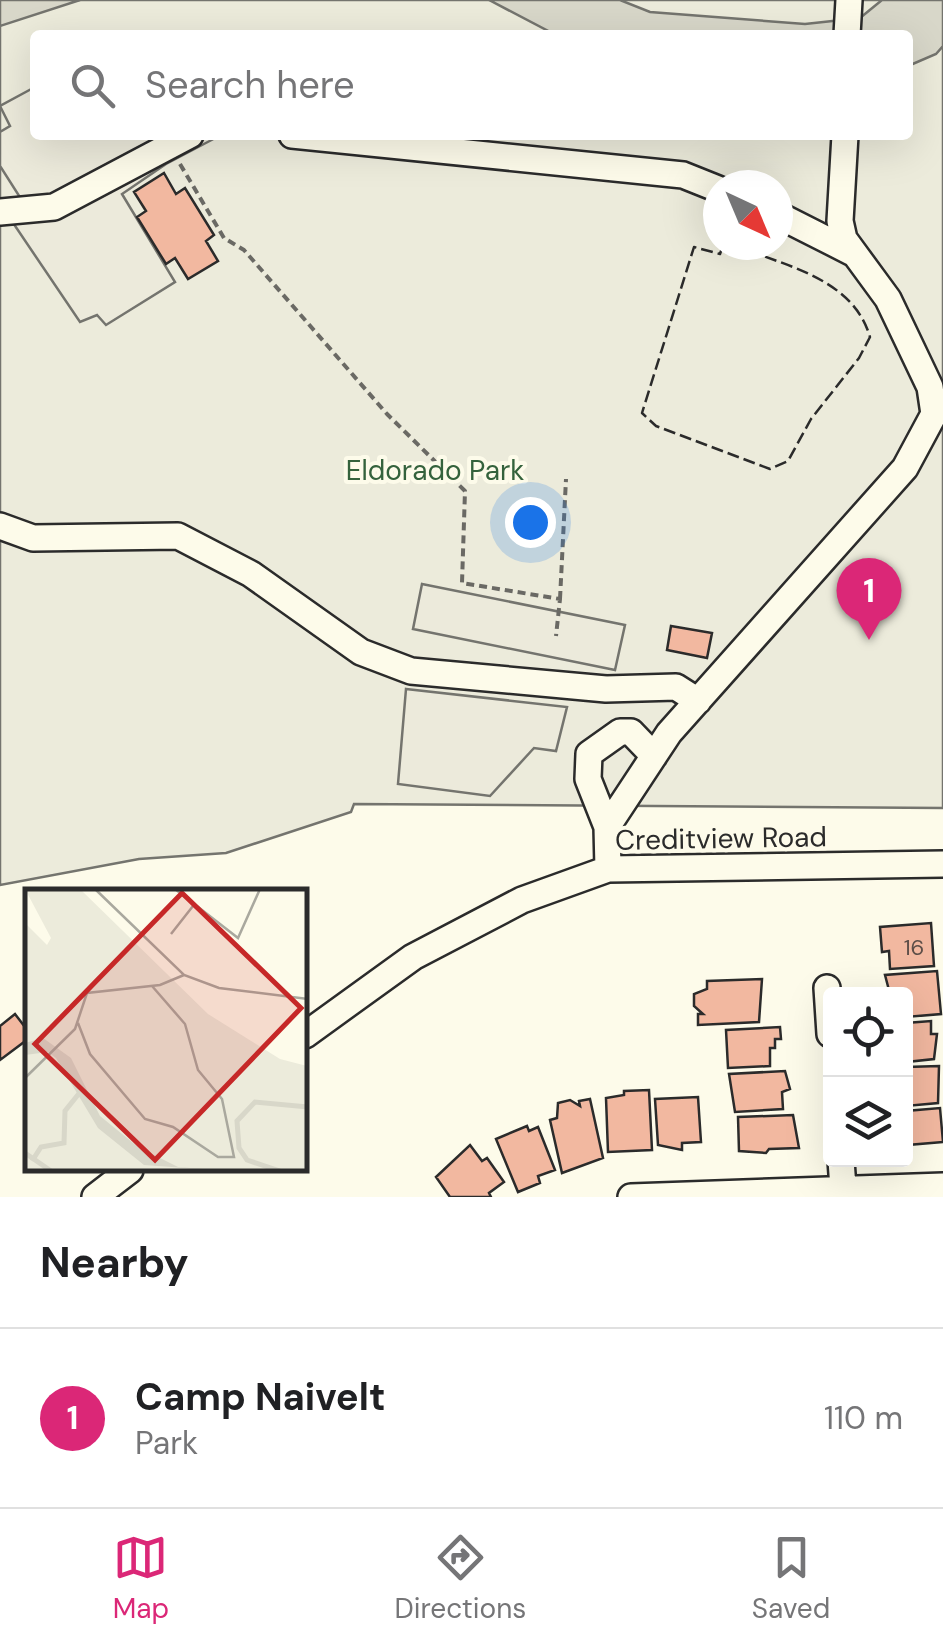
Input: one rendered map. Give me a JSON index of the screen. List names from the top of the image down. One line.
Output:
{"streets":{"street":["Creditview Road"]},"parks":["Eldorado Park"],"house_numbers":["16"],"north":"bottom right","page":{"search":"Search here","pins":"1","heading":"Nearby","list":[{"mark":"1","name":"Camp Naivelt","note":"Park","value":"110 m"}],"nav":["Map","Directions","Saved"]}}
